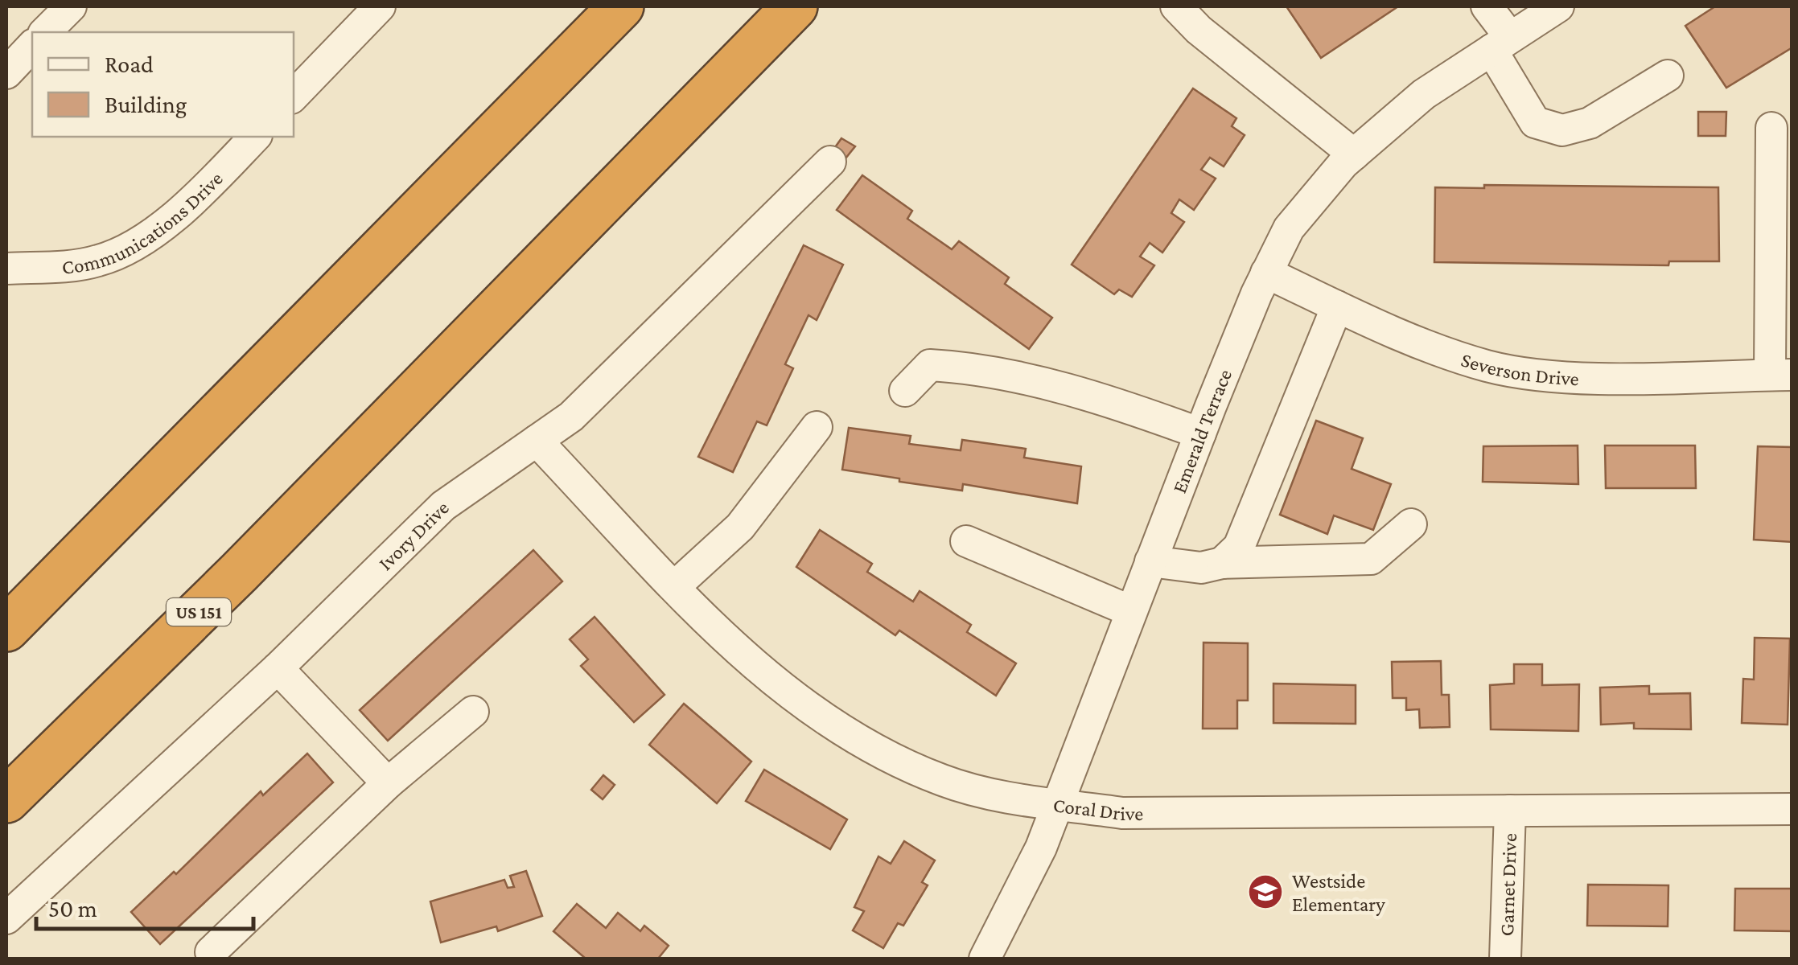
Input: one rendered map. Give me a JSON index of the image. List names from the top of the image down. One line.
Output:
{"streets":{"highway":["US 151"],"street":["Communications Drive","Severson Drive","Emerald Terrace","Ivory Drive","Coral Drive","Garnet Drive"]},"crossings":[["Severson Drive","Emerald Terrace"],["Emerald Terrace","Coral Drive"],["Ivory Drive","Coral Drive"],["Coral Drive","Garnet Drive"]],"places":{"school or university":["Westside Elementary"]},"legend":["Road","Building"],"scale_bar":"50 m"}
